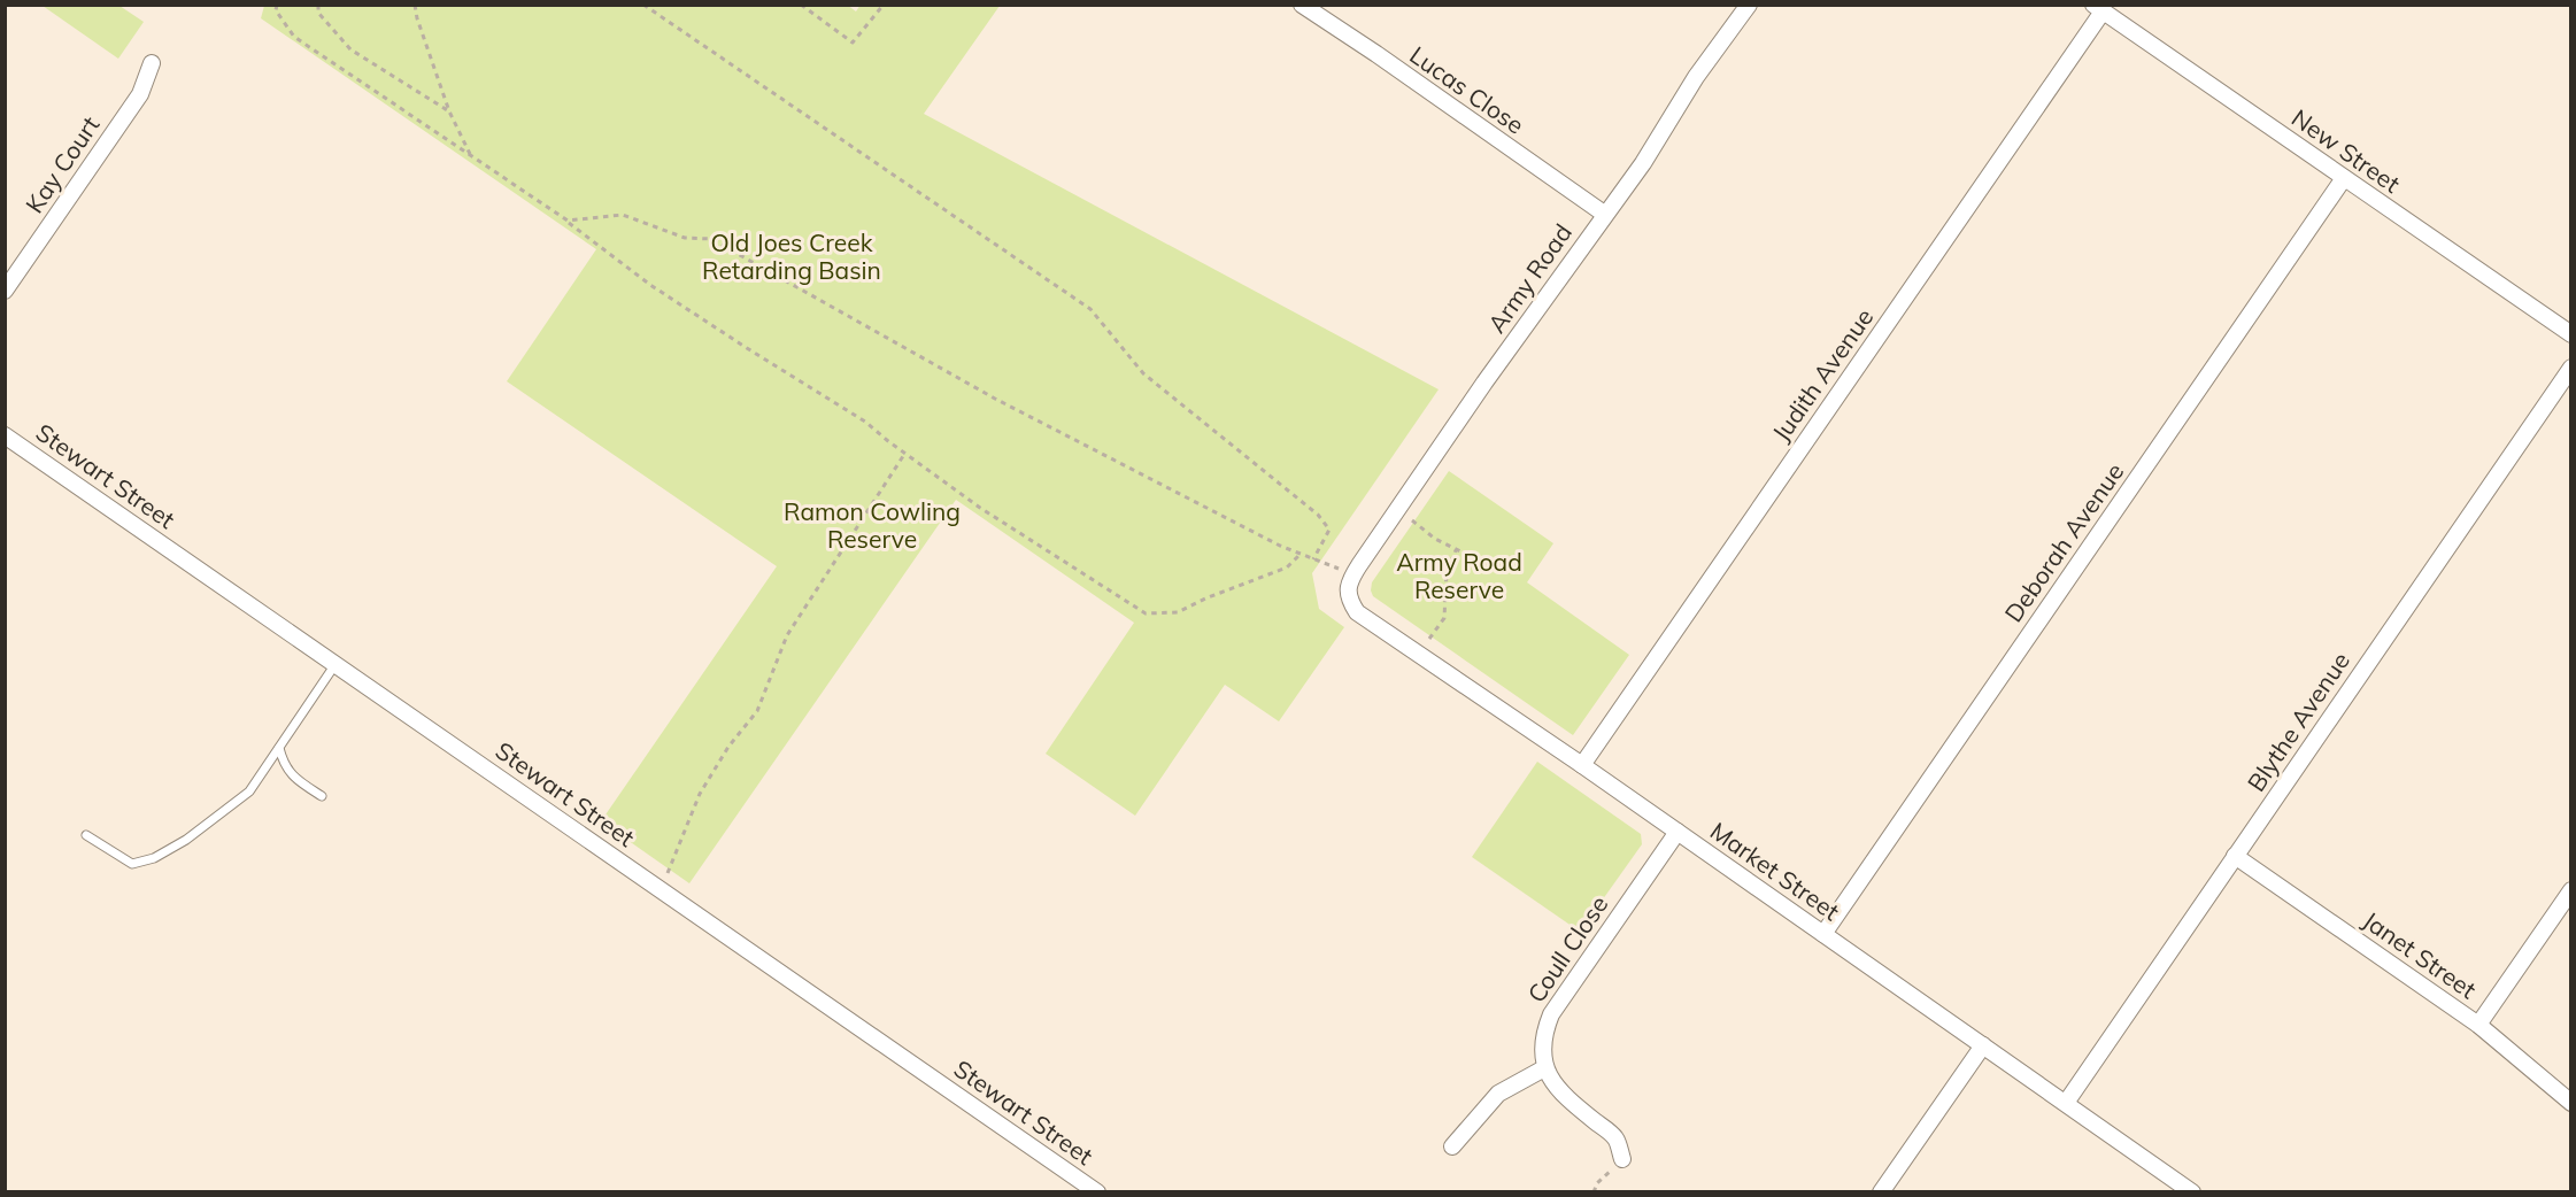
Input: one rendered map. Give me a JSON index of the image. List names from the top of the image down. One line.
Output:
{"streets":{"street":["Lucas Close","New Street","Kay Court","Army Road","Judith Avenue","Stewart Street","Deborah Avenue","Blythe Avenue","Market Street","Coull Close","Janet Street"]},"crossings":[["Lucas Close","Army Road"],["New Street","Judith Avenue"],["New Street","Deborah Avenue"],["Army Road","Market Street"],["Judith Avenue","Market Street"],["Deborah Avenue","Market Street"],["Blythe Avenue","Market Street"],["Blythe Avenue","Janet Street"],["Market Street","Coull Close"]],"parks":["Old Joes Creek Retarding Basin","Ramon Cowling Reserve","Army Road Reserve"]}
